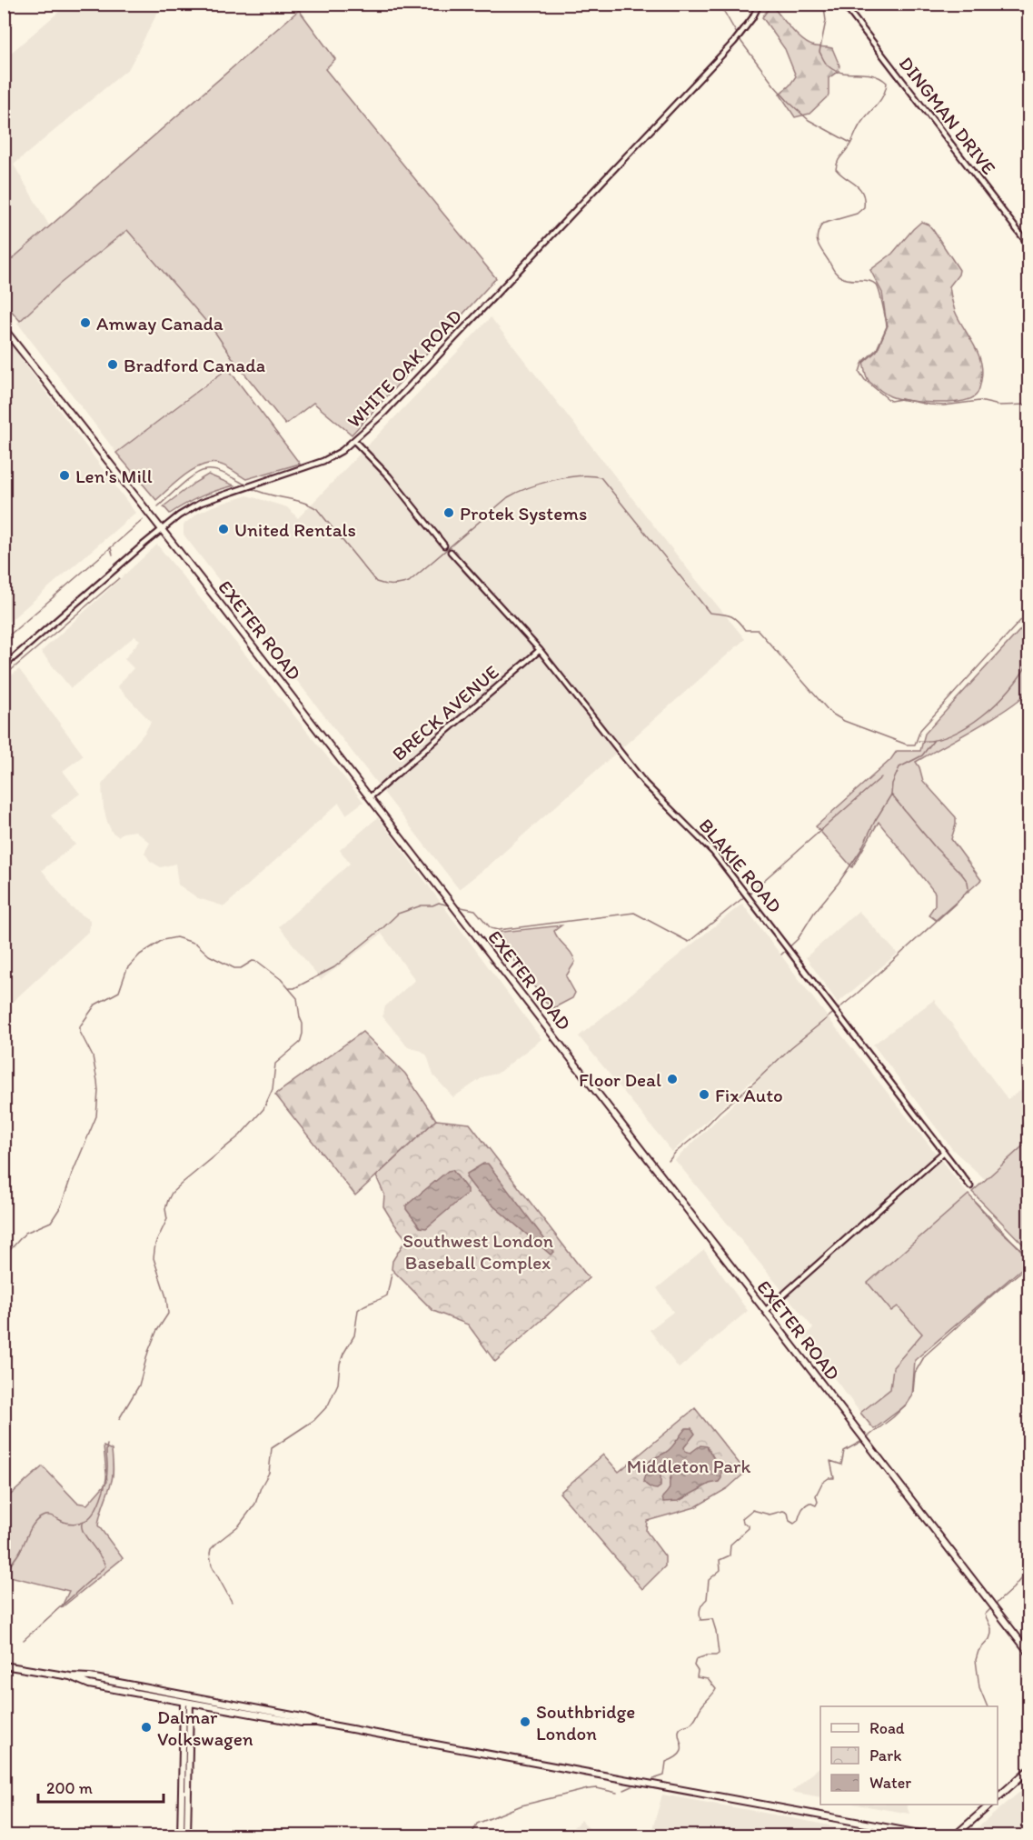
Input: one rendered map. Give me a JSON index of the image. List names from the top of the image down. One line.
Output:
{"streets":{"main road":["EXETER ROAD"],"street":["DINGMAN DRIVE","WHITE OAK ROAD","BRECK AVENUE","BLAKIE ROAD"]},"crossings":[["WHITE OAK ROAD","EXETER ROAD"],["EXETER ROAD","BRECK AVENUE"],["BRECK AVENUE","BLAKIE ROAD"]],"parks":["Southwest London Baseball Complex","Middleton Park"],"places":["Amway Canada","Bradford Canada","Len's Mill","Protek Systems","United Rentals","Floor Deal","Fix Auto","Southbridge London","Dalmar Volkswagen"],"legend":["Road","Park","Water"],"scale_bar":"200 m"}
